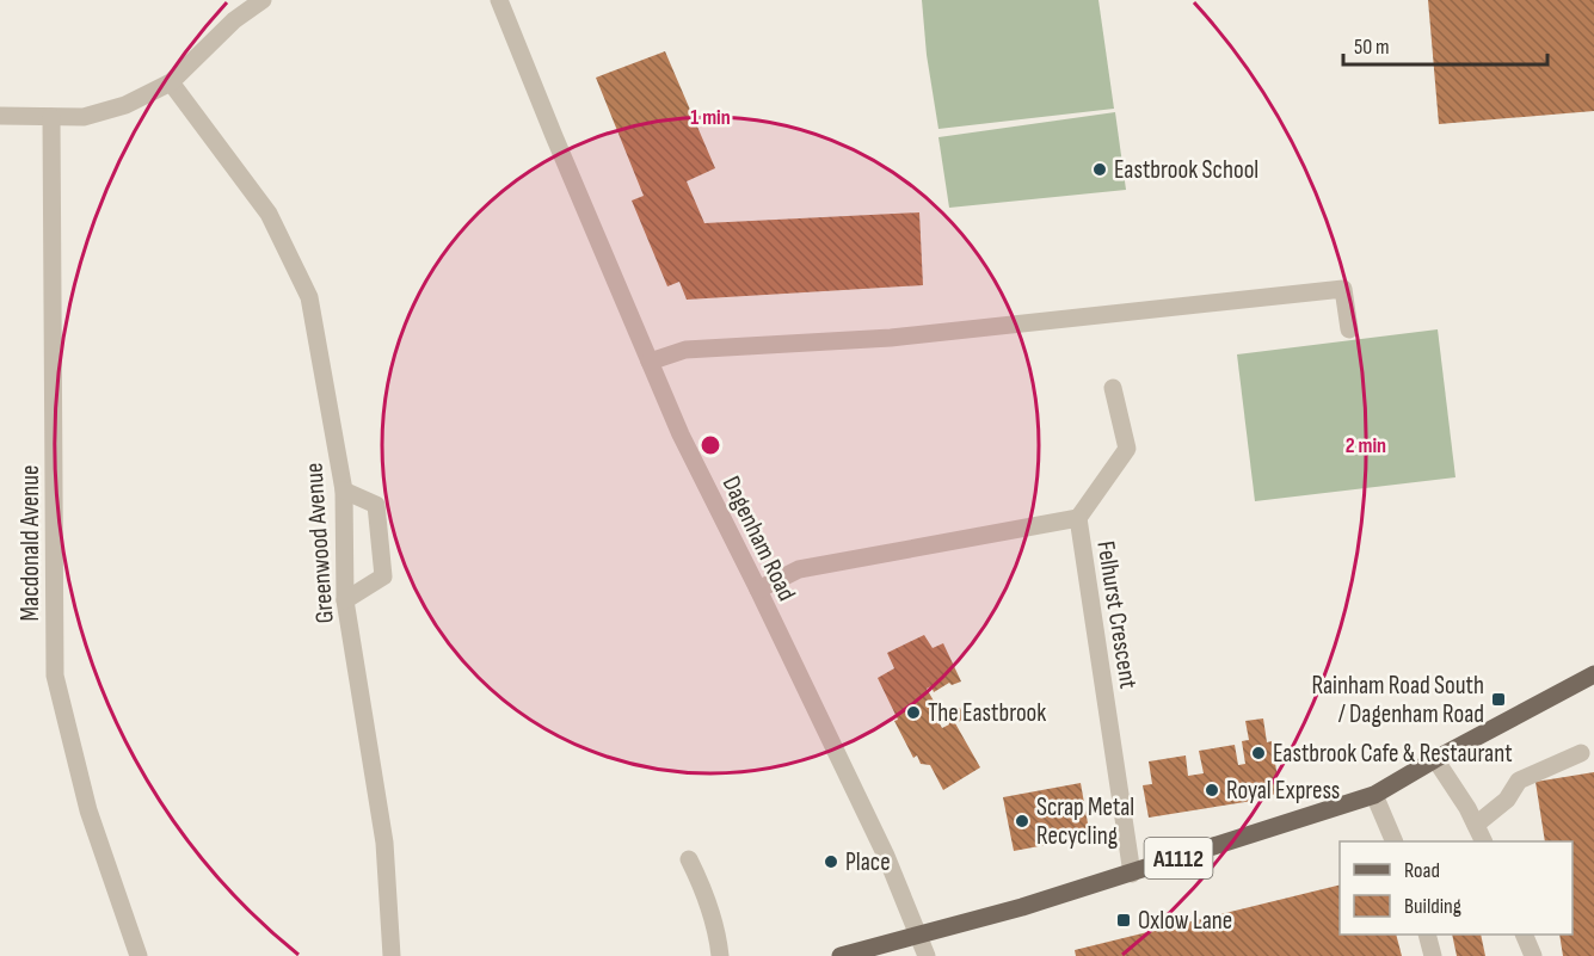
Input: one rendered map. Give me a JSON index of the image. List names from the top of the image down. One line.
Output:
{"streets":{"main road":["A1112"],"street":["Dagenham Road","Macdonald Avenue","Greenwood Avenue","Felhurst Crescent"]},"crossings":[["Dagenham Road","Felhurst Crescent"],["Dagenham Road","A1112"],["Felhurst Crescent","A1112"]],"places":{"other":["Eastbrook School","The Eastbrook","Eastbrook Cafe & Restaurant","Royal Express","Scrap Metal Recycling","Place"],"transit":["Rainham Road South / Dagenham Road","Oxlow Lane"]},"legend":["Road","Building"],"scale_bar":"50 m","rings":["1 min","2 min"]}
